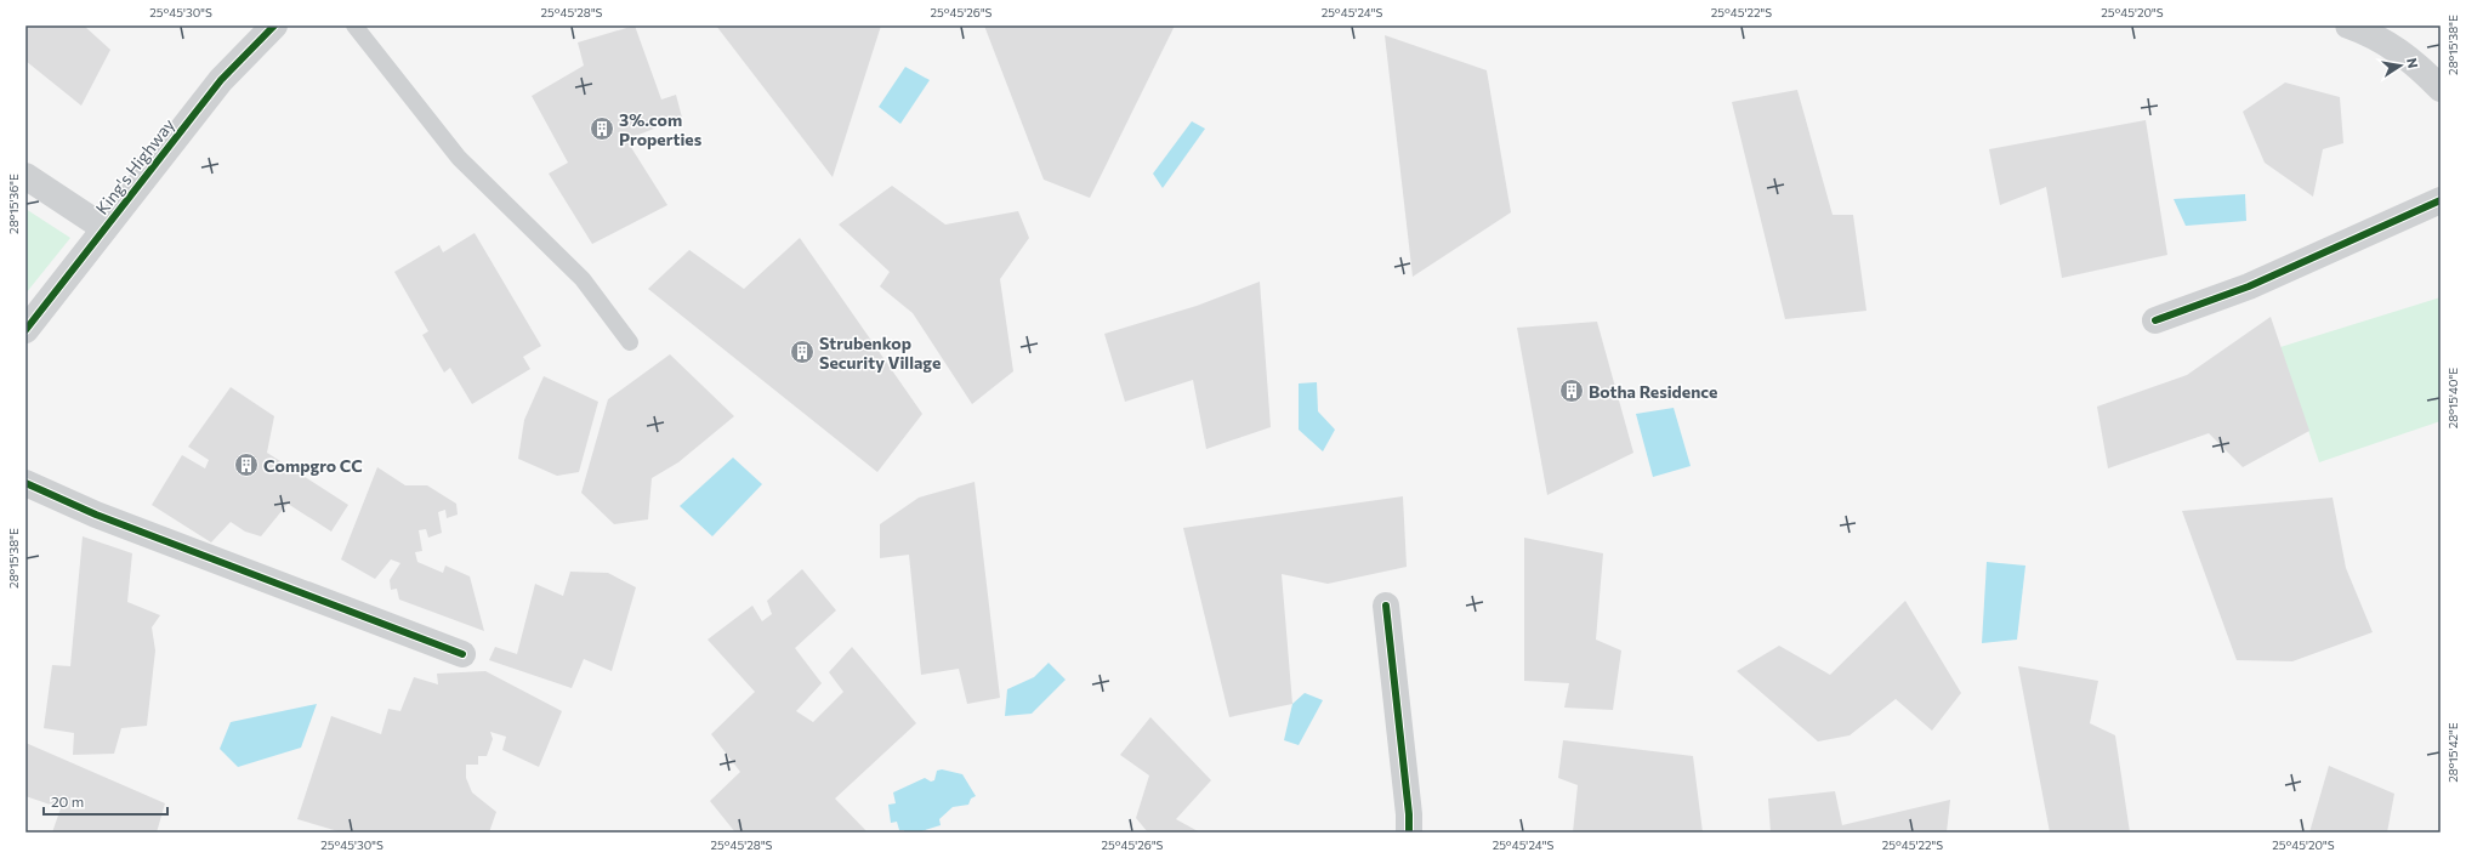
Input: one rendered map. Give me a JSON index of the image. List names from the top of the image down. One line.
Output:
{"streets":{"street":["King's Highway"]},"places":{"building":["3%.com Properties","Strubenkop Security Village","Botha Residence","Compgro CC"]},"scale_bar":"20 m","north":"right","coordinates":["25°45'30\"S","25°45'28\"S","25°45'26\"S","25°45'24\"S","25°45'22\"S","25°45'20\"S","28°15'38\"E","28°15'36\"E","28°15'40\"E","28°15'42\"E"]}
